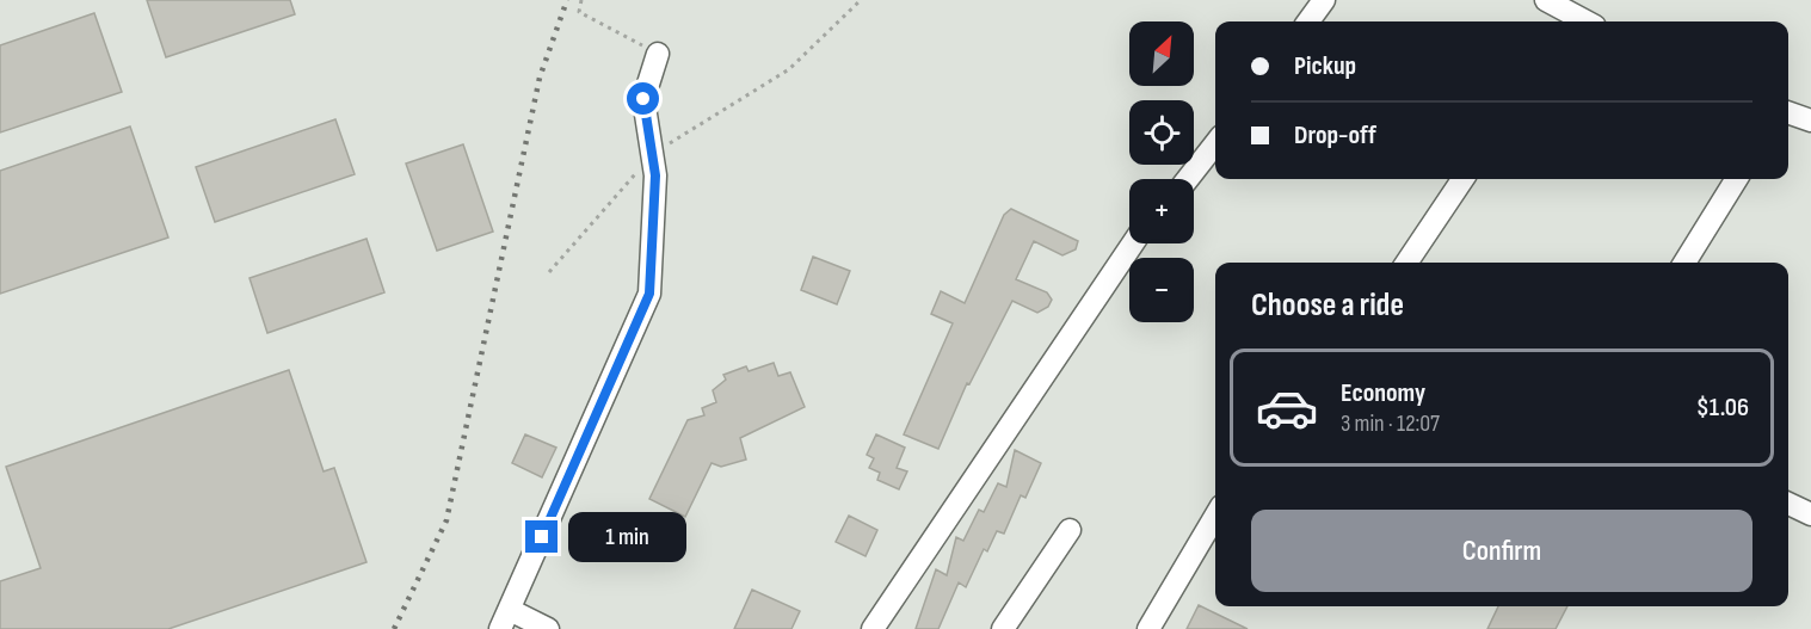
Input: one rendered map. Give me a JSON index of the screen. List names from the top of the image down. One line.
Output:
{"north":"top right","page":{"map_buttons":["+","−"],"banner":["Pickup","Drop-off"],"heading":"Choose a ride","list":[{"name":"Economy","note":"3 min · 12:07","value":"$1.06"}],"buttons":"Confirm","bubble":"1 min"}}
